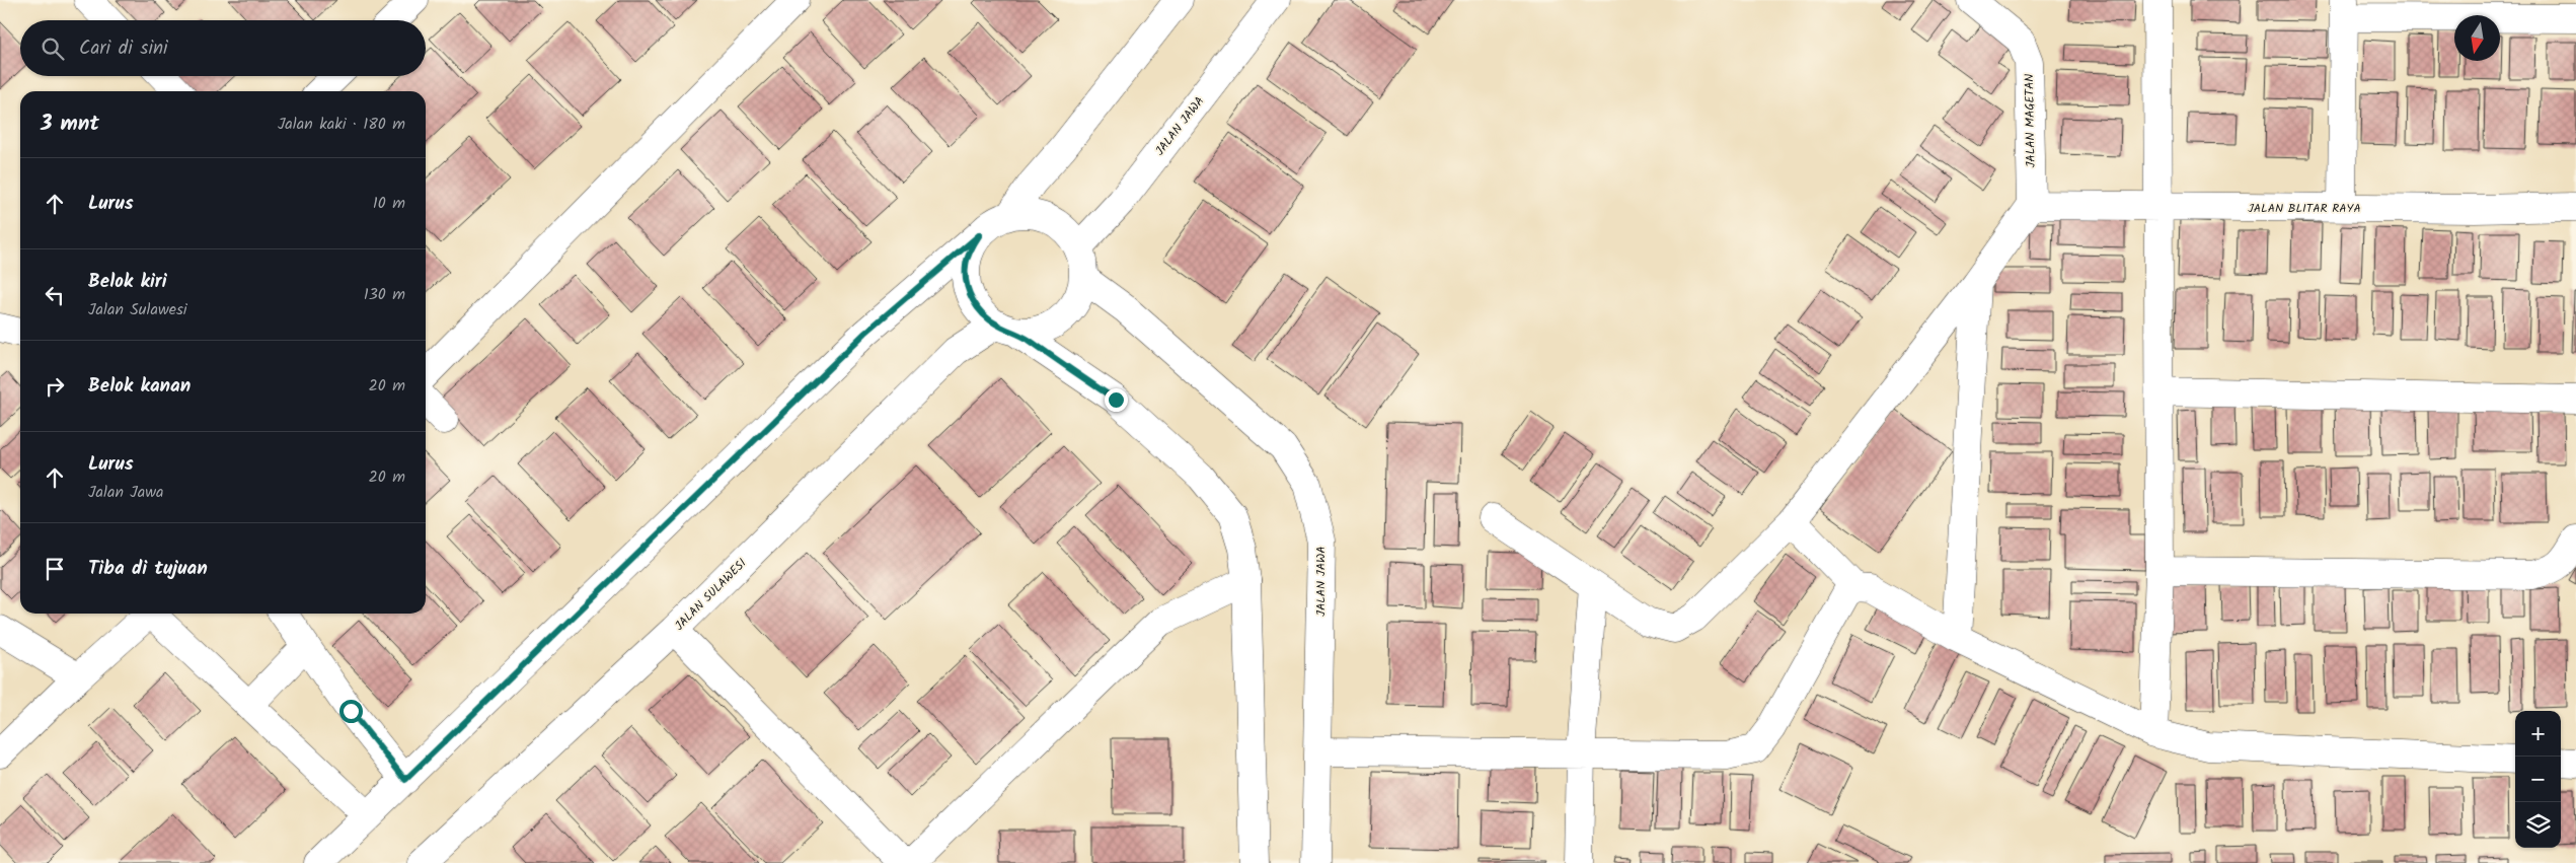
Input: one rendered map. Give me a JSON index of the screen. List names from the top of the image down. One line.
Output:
{"streets":{"street":["JALAN MAGETAN","JALAN JAWA","JALAN BLITAR RAYA","JALAN SULAWESI"]},"crossings":[["JALAN MAGETAN","JALAN BLITAR RAYA"],["JALAN JAWA","JALAN SULAWESI"]],"north":"bottom","page":{"search":"Cari di sini","heading":["3 mnt","Jalan kaki · 180 m"],"list":[["Lurus","10 m"],["Belok kiri","Jalan Sulawesi","130 m"],["Belok kanan","20 m"],["Lurus","Jalan Jawa","20 m"],"Tiba di tujuan"],"map_buttons":["+","−"]}}
